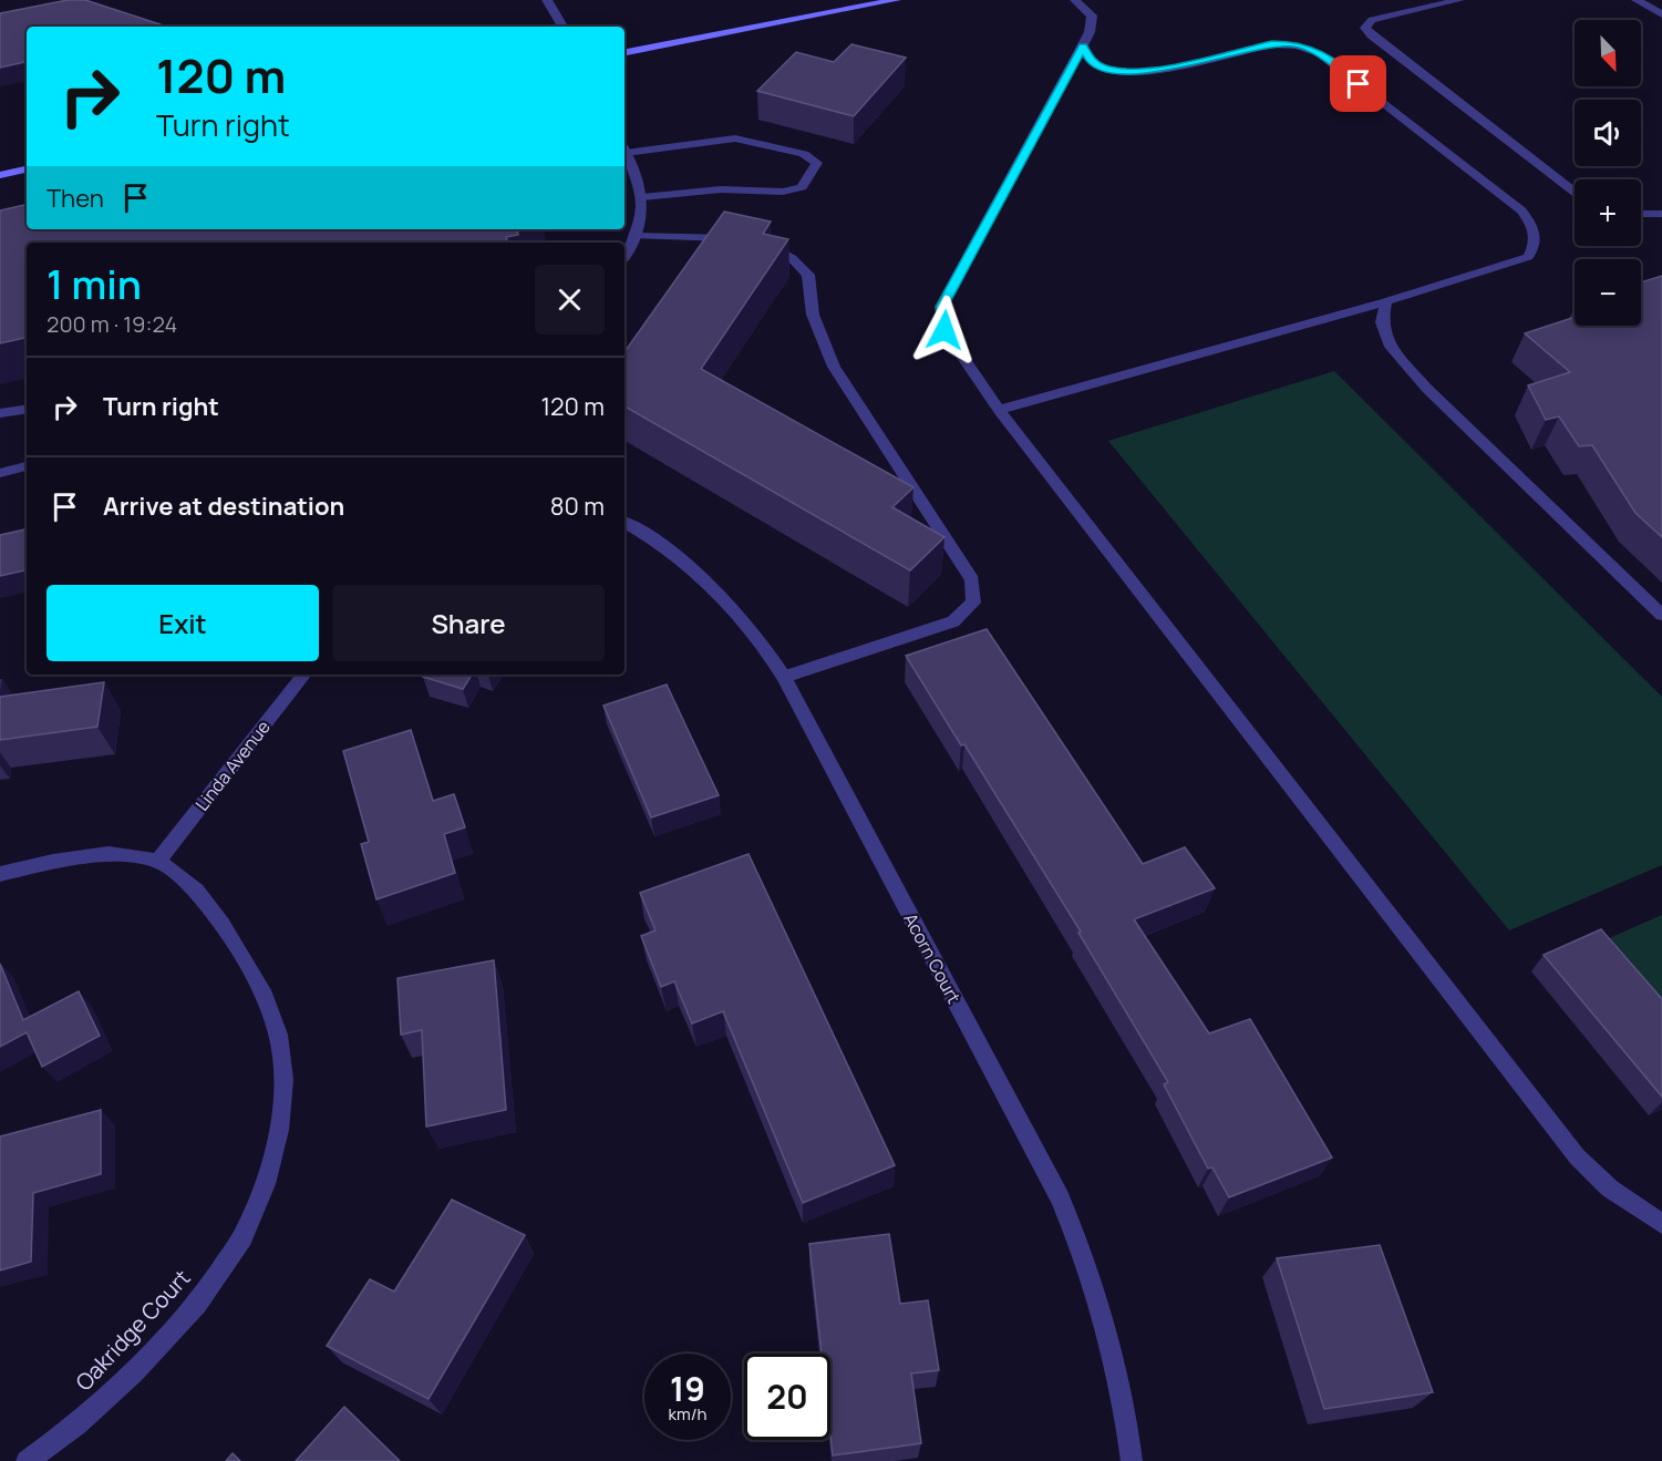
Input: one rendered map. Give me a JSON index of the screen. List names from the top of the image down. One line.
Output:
{"streets":{"street":["Linda Avenue","Acorn Court","Oakridge Court"]},"crossings":[["Linda Avenue","Oakridge Court"]],"north":"bottom right","page":{"map_buttons":["+","−"],"turn":["120 m","Turn right"],"then":"Then","heading":["1 min","200 m · 19:24"],"list":[{"name":"Turn right","value":"120 m"},{"name":"Arrive at destination","value":"80 m"}],"buttons":["Exit","Share"],"speed":"19 km/h","limit":"20"}}
